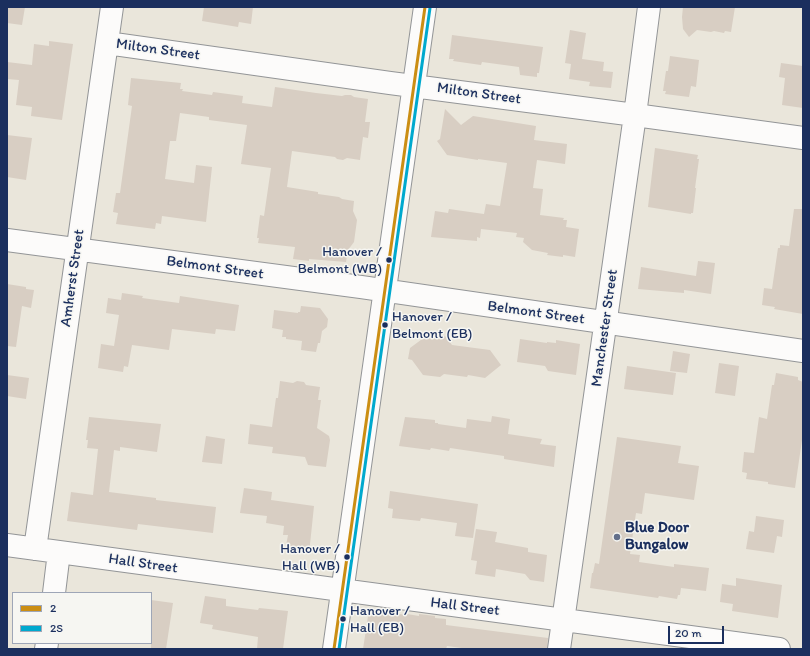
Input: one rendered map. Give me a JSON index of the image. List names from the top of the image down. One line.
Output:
{"streets":{"street":["Milton Street","Belmont Street","Amherst Street","Manchester Street","Hall Street"]},"crossings":[["Milton Street","Amherst Street"],["Milton Street","Manchester Street"],["Belmont Street","Amherst Street"],["Belmont Street","Manchester Street"],["Amherst Street","Hall Street"],["Manchester Street","Hall Street"]],"places":["Hanover / Belmont (WB)","Hanover / Belmont (EB)","Blue Door Bungalow","Hanover / Hall (WB)","Hanover / Hall (EB)"],"lines":["transit line 2","transit line 2S"],"legend":["2","2S"],"scale_bar":"20 m"}
